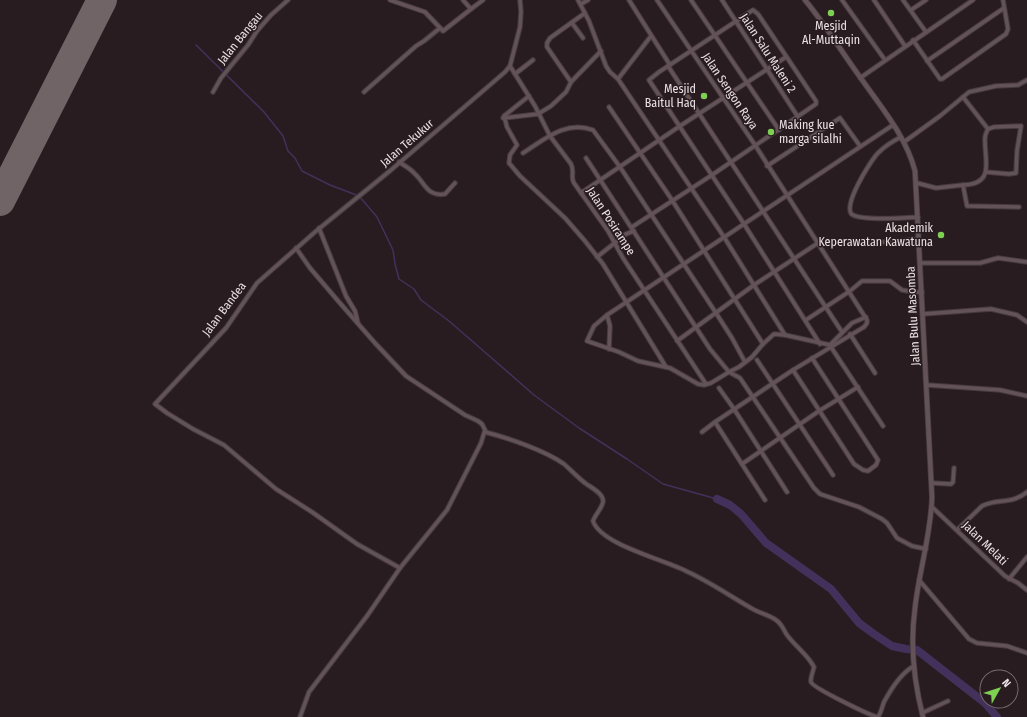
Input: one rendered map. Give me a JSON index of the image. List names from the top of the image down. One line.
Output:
{"streets":{"street":["Jalan Bangau","Jalan Salu Maleni 2","Jalan Sengon Raya","Jalan Tekukur","Jalan Posirampe","Jalan Bandea","Jalan Bulu Masomba","Jalan Melati"]},"crossings":[["Jalan Tekukur","Jalan Posirampe"],["Jalan Tekukur","Jalan Bandea"],["Jalan Bulu Masomba","Jalan Melati"]],"places":["Mesjid Al-Muttaqin","Mesjid Baitul Haq","Making kue marga silalhi","Akademik Keperawatan Kawatuna"],"north":"top right"}
